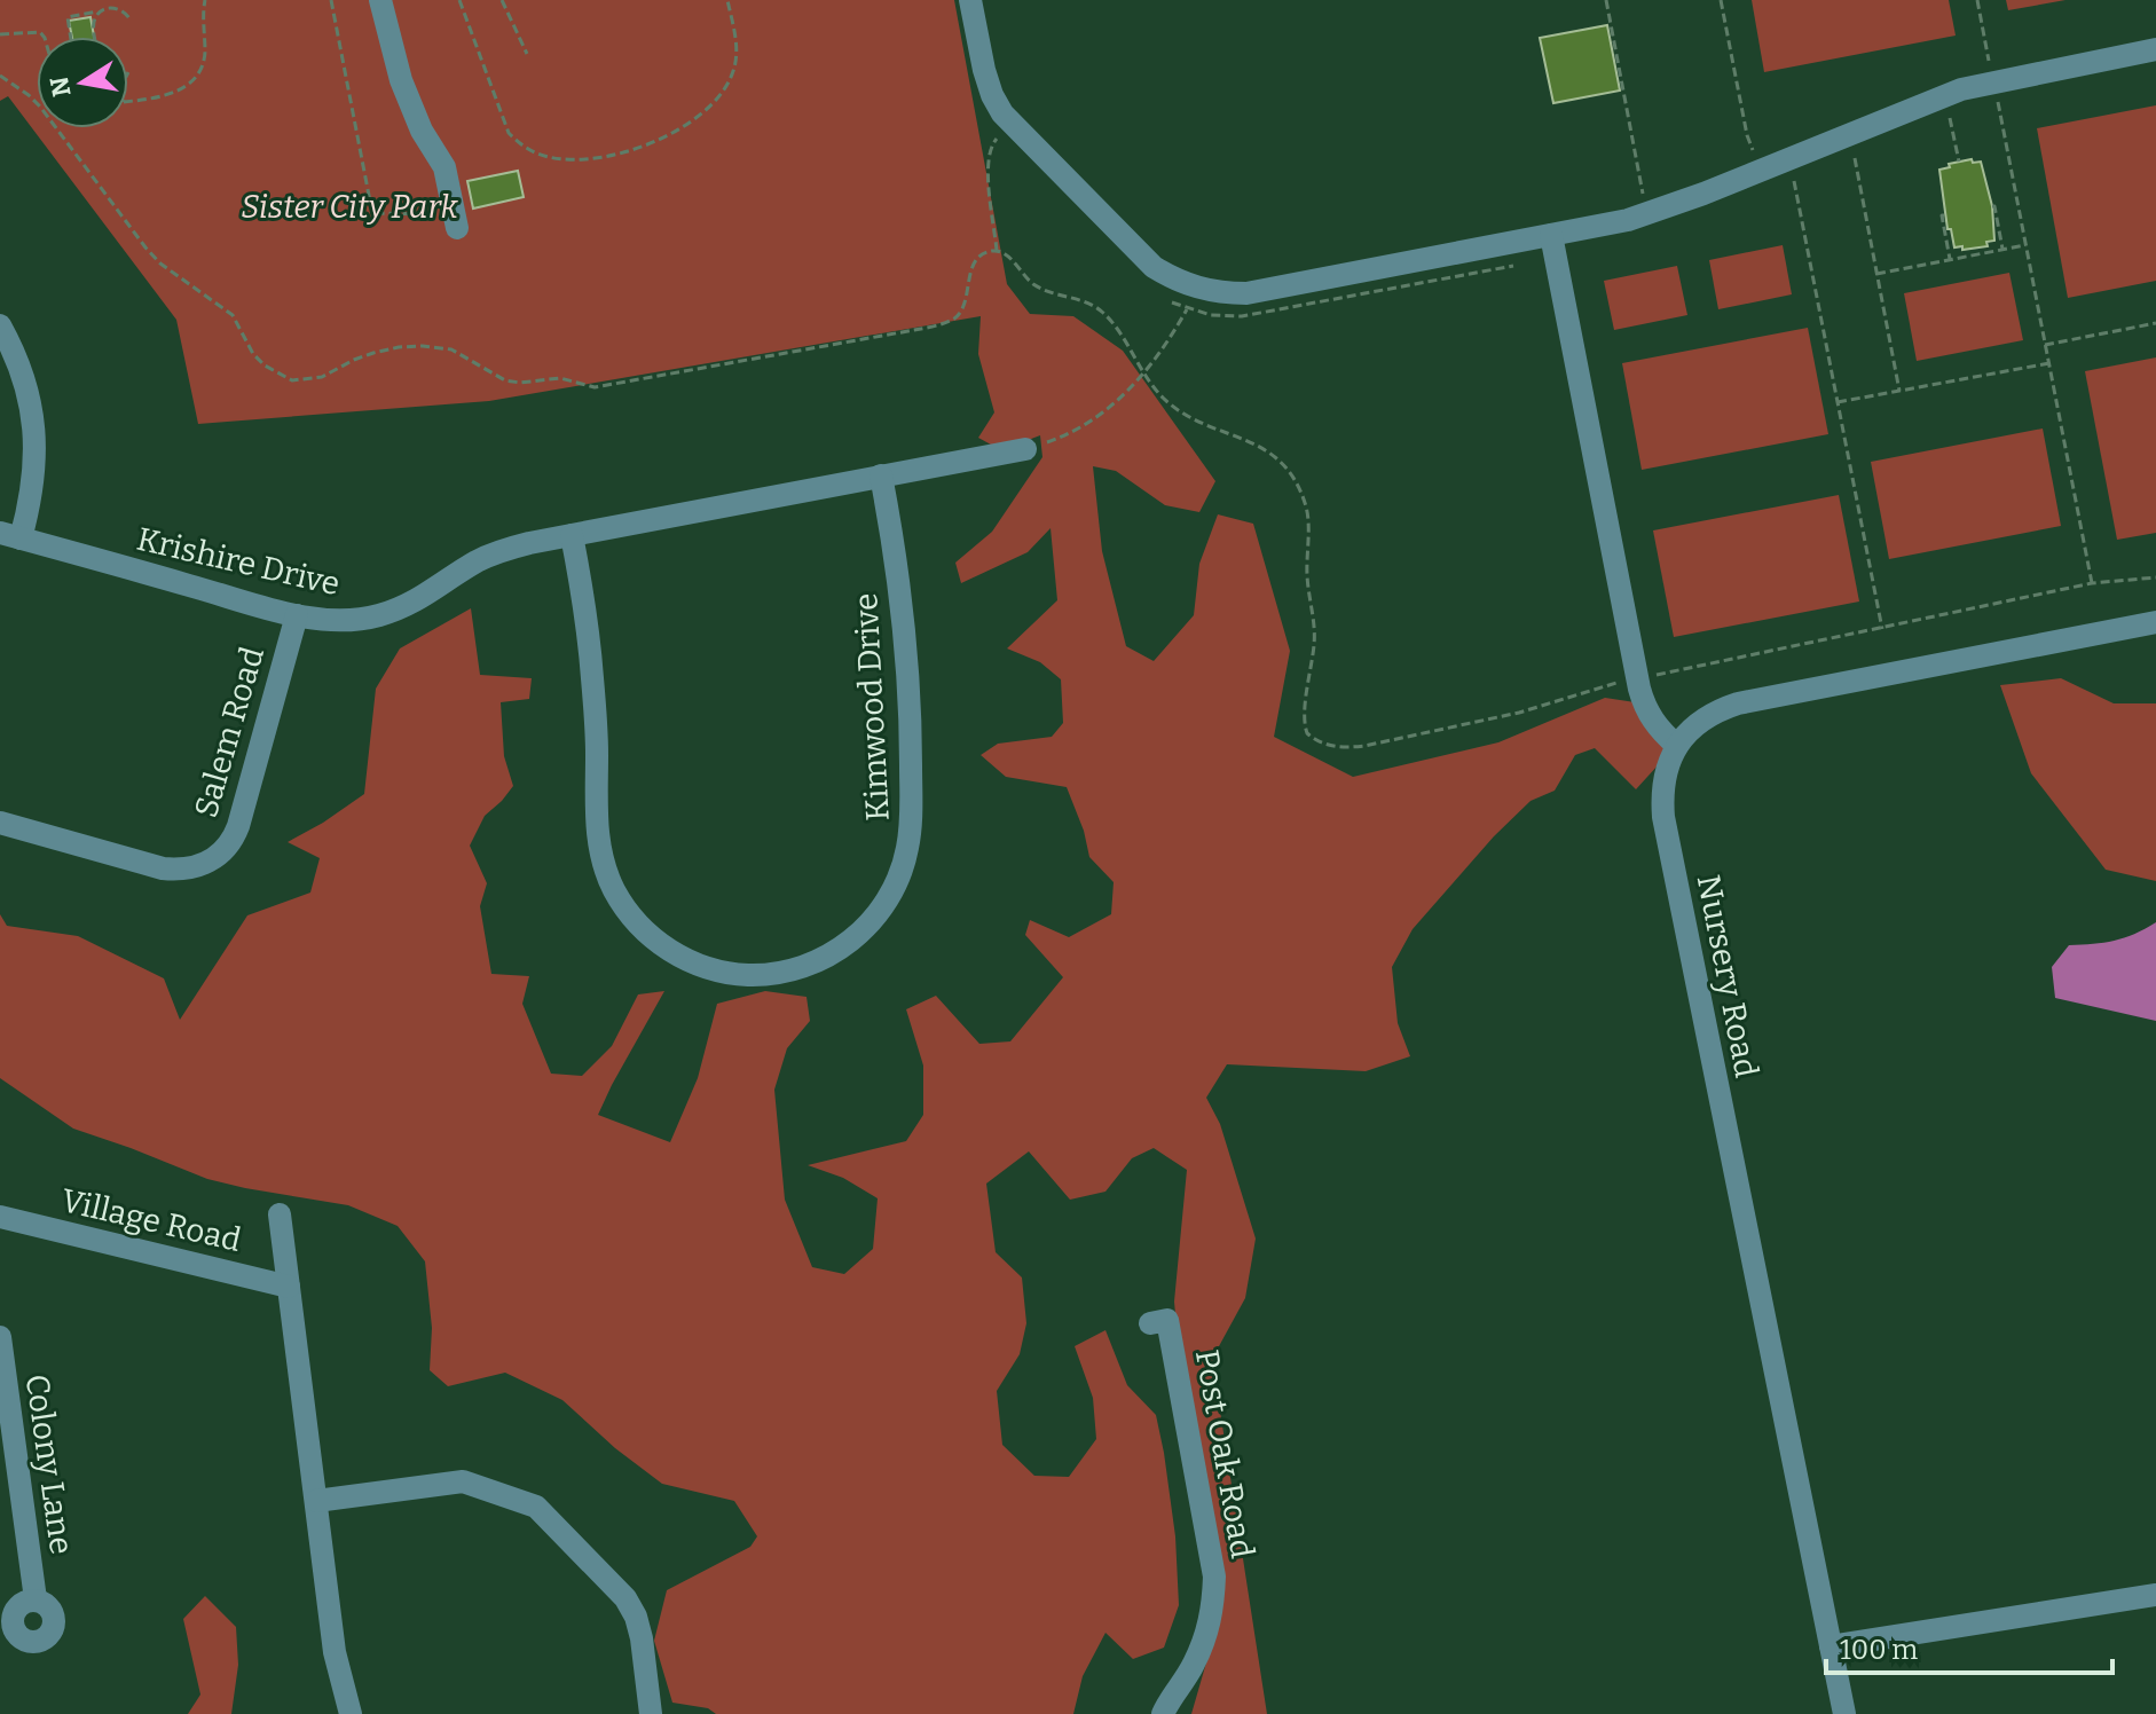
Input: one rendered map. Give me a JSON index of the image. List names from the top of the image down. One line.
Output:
{"streets":{"street":["Krishire Drive","Kimwood Drive","Salem Road","Nursery Road","Village Road","Post Oak Road","Colony Lane"]},"crossings":[["Krishire Drive","Kimwood Drive"],["Krishire Drive","Salem Road"]],"parks":["Sister City Park"],"scale_bar":"100 m","north":"left"}
